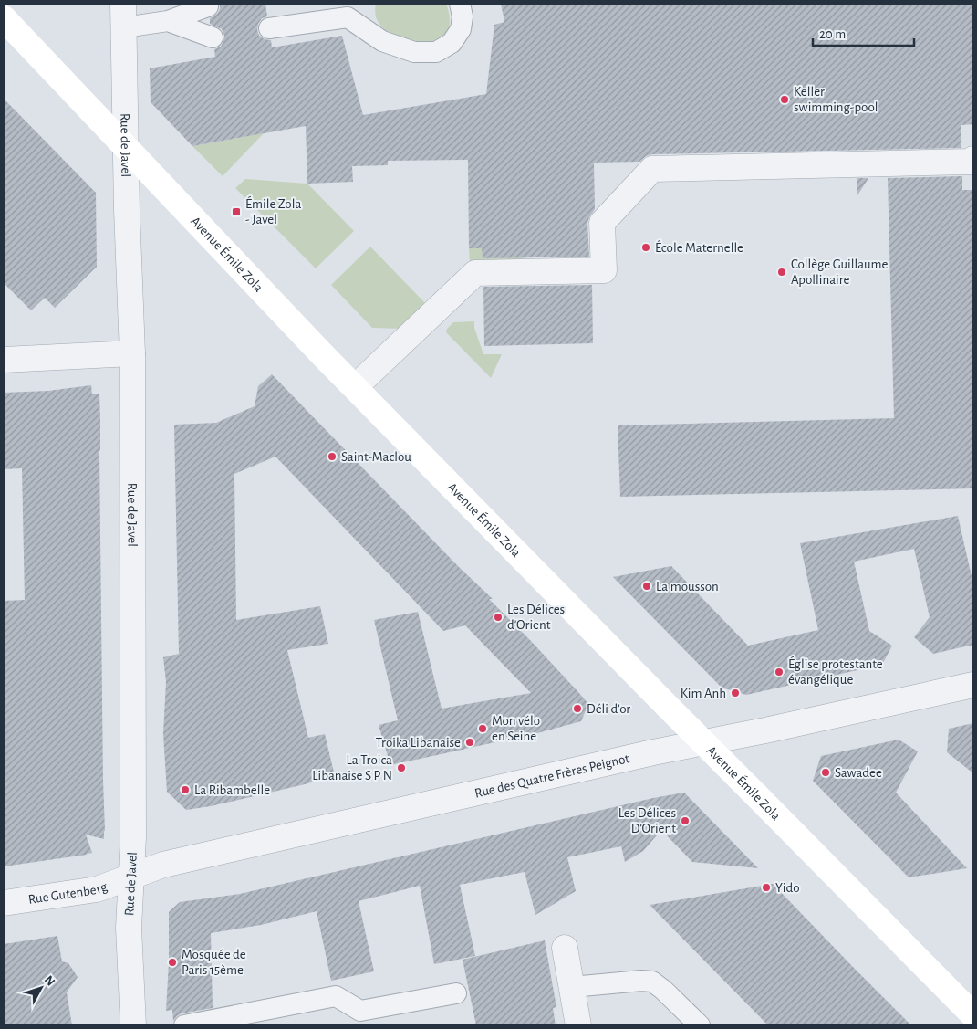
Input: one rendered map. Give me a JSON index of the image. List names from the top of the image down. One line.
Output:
{"streets":{"main road":["Avenue Émile Zola"],"street":["Rue de Javel","Rue des Quatre Frères Peignot","Rue Gutenberg"]},"crossings":[["Rue de Javel","Avenue Émile Zola"],["Rue de Javel","Rue des Quatre Frères Peignot"],["Rue de Javel","Rue Gutenberg"],["Avenue Émile Zola","Rue des Quatre Frères Peignot"],["Rue des Quatre Frères Peignot","Rue Gutenberg"]],"places":{"other":["Keller swimming-pool","École Maternelle","Collège Guillaume Apollinaire","Saint-Maclou","La mousson","Les Délices d'Orient","Église protestante évangélique","Kim Anh","Déli d'or","Mon vélo en Seine","Troika Libanaise","La Troica Libanaise S P N","Sawadee","La Ribambelle","Les Délices D’Orient","Yido","Mosquée de Paris 15ème"],"transit":["Émile Zola - Javel"]},"scale_bar":"20 m","north":"top right"}
